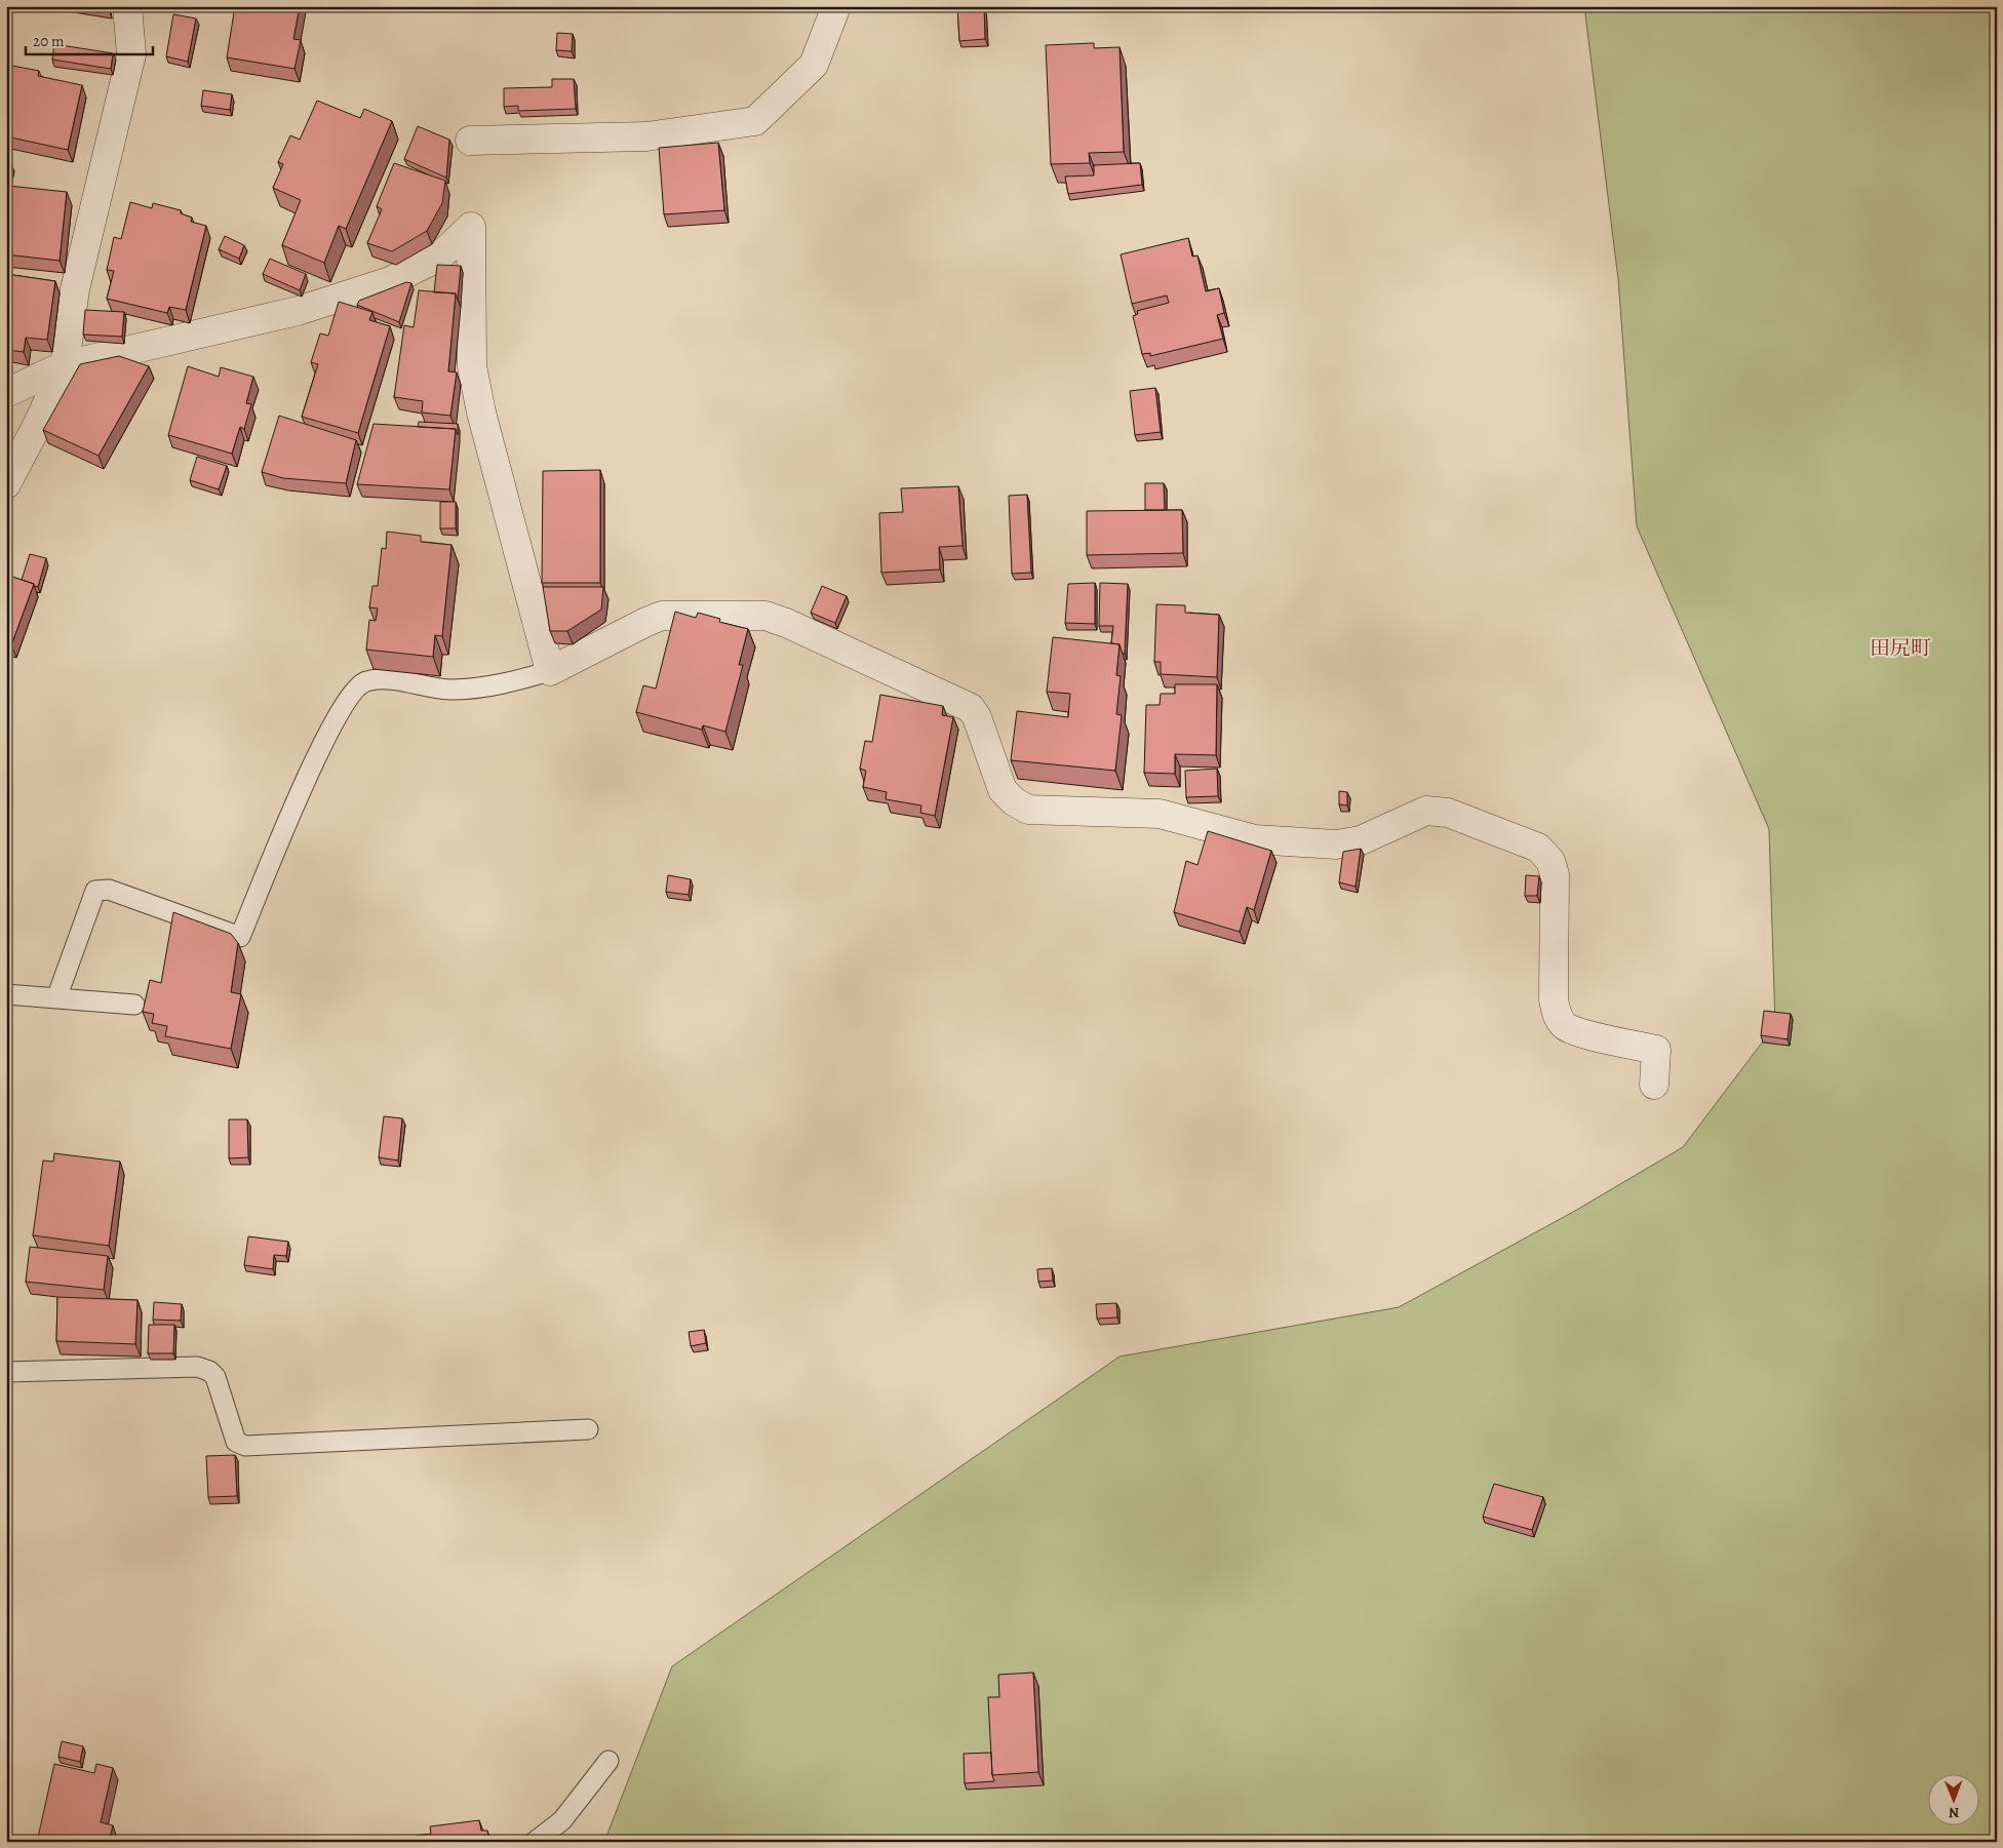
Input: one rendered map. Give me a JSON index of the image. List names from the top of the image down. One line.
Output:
{"districts":["田尻町"],"scale_bar":"20 m","north":"bottom"}
